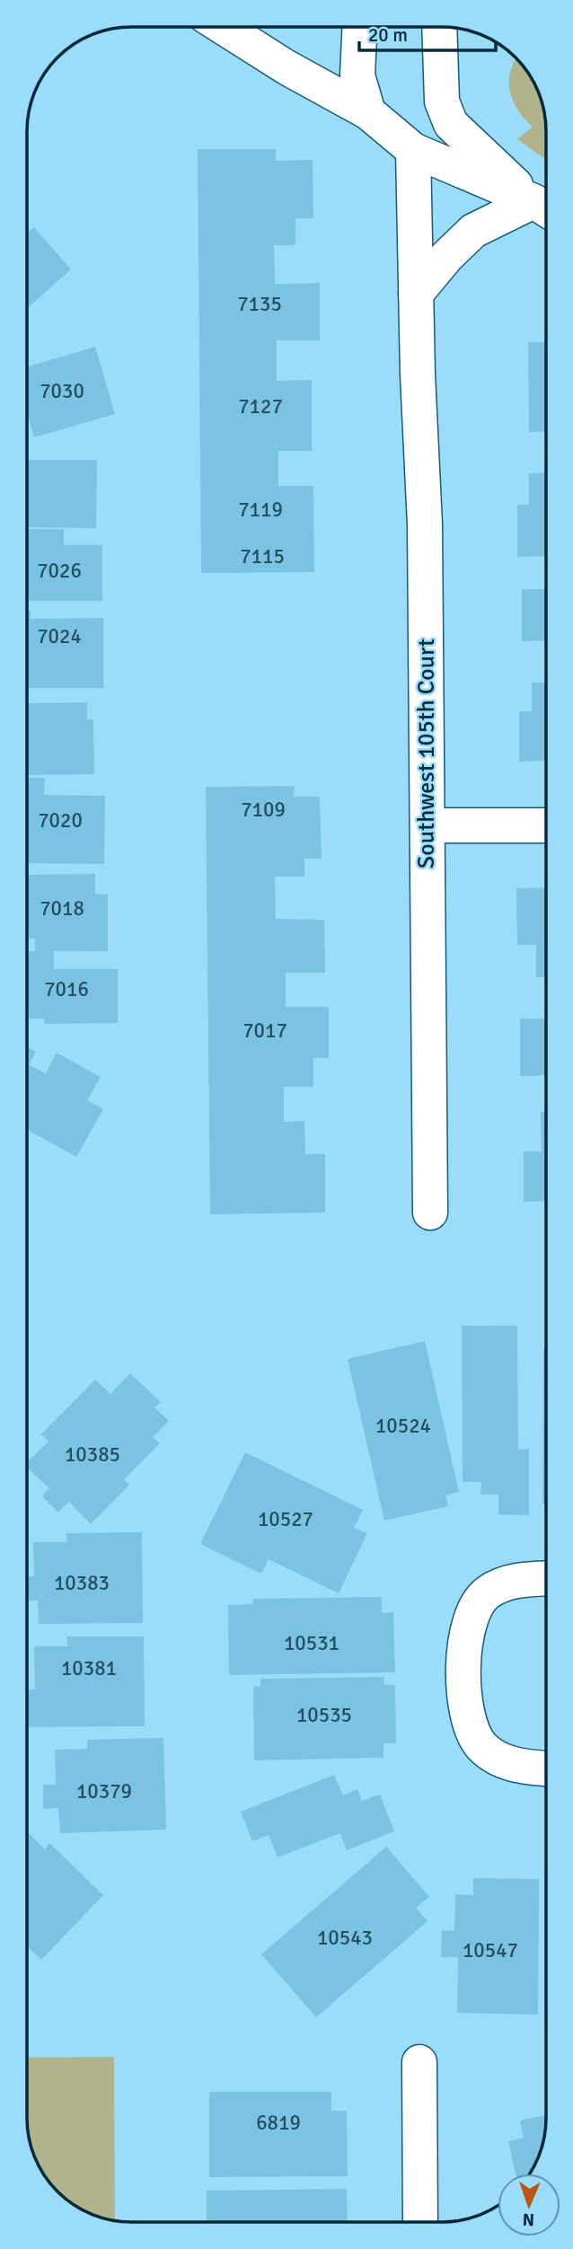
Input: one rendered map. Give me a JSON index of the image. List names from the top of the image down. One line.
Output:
{"streets":{"street":["Southwest 105th Court"]},"house_numbers":["7135","7030","7127","7119","7115","7026","7024","7109","7020","7018","7016","7017","10524","10385","10527","10383","10531","10381","10535","10379","10543","10547","6819"],"scale_bar":"20 m","north":"bottom"}
